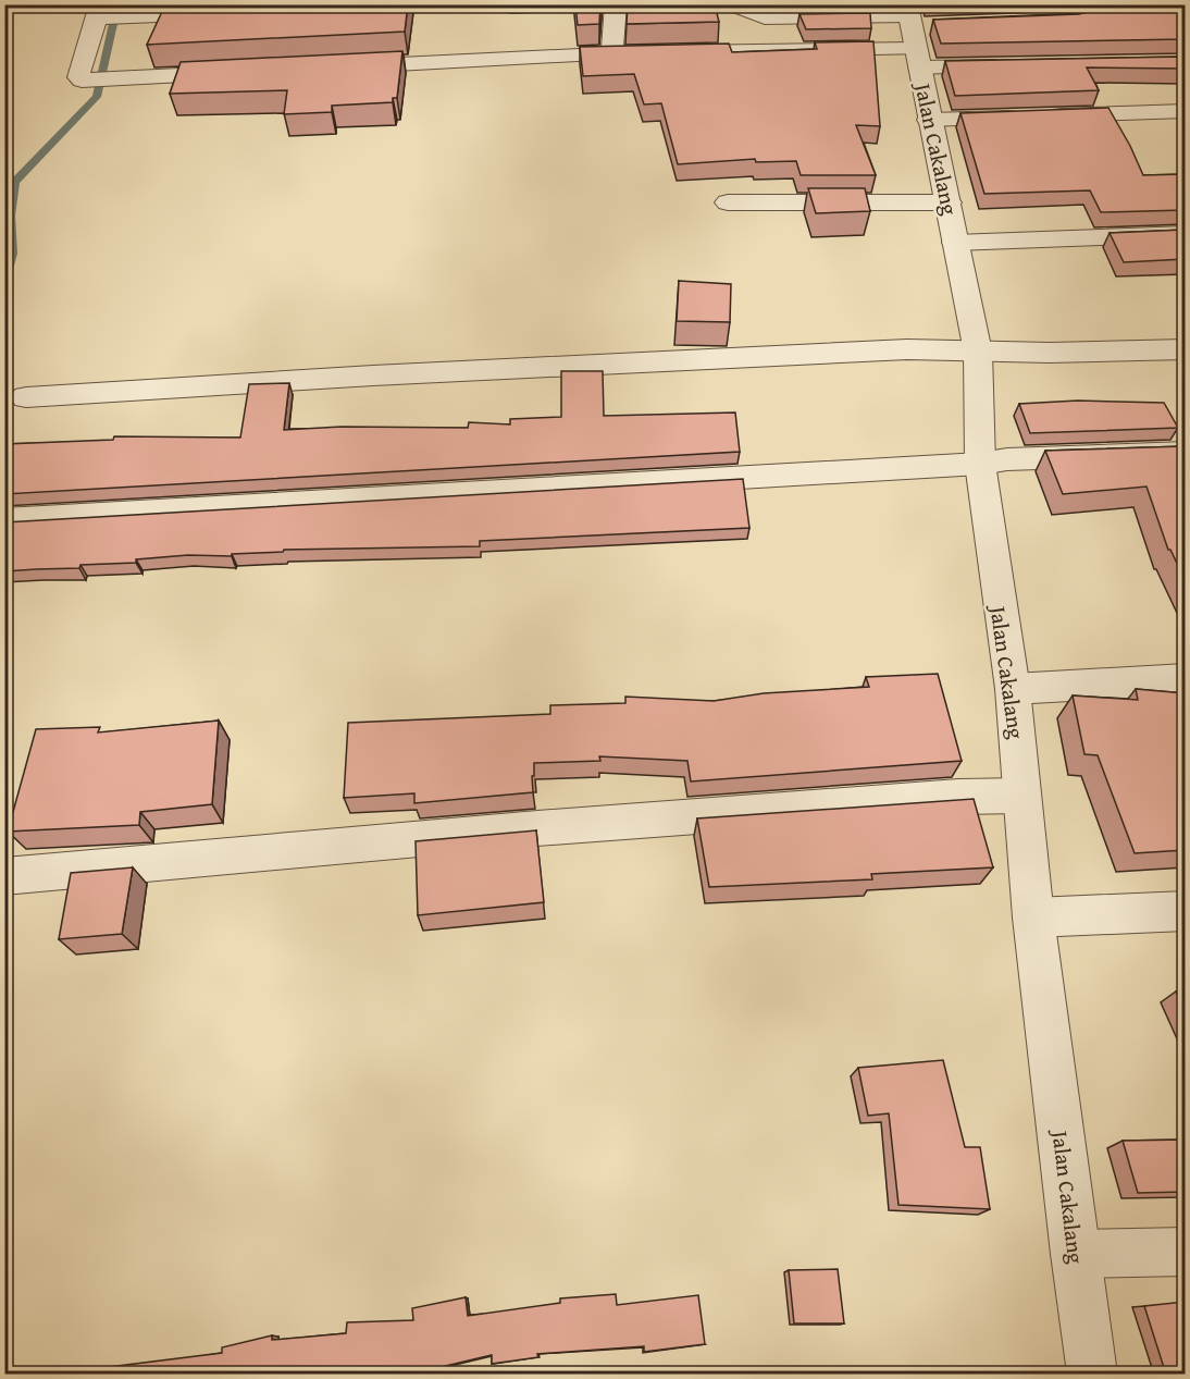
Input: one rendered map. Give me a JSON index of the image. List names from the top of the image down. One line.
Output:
{"streets":{"street":["Jalan Cakalang"]}}
